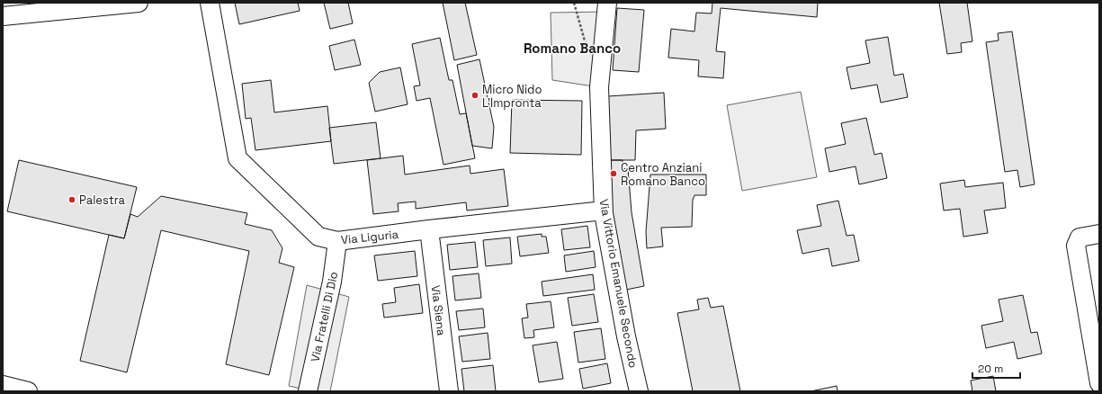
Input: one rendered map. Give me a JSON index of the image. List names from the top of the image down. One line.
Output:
{"streets":{"street":["Via Liguria","Via Vittorio Emanuele Secondo","Via Siena","Via Fratelli Di Dio"]},"crossings":[["Via Liguria","Via Vittorio Emanuele Secondo"],["Via Liguria","Via Siena"],["Via Liguria","Via Fratelli Di Dio"]],"districts":["Romano Banco"],"places":["Micro Nido L'Impronta","Centro Anziani Romano Banco","Palestra"],"scale_bar":"20 m"}
